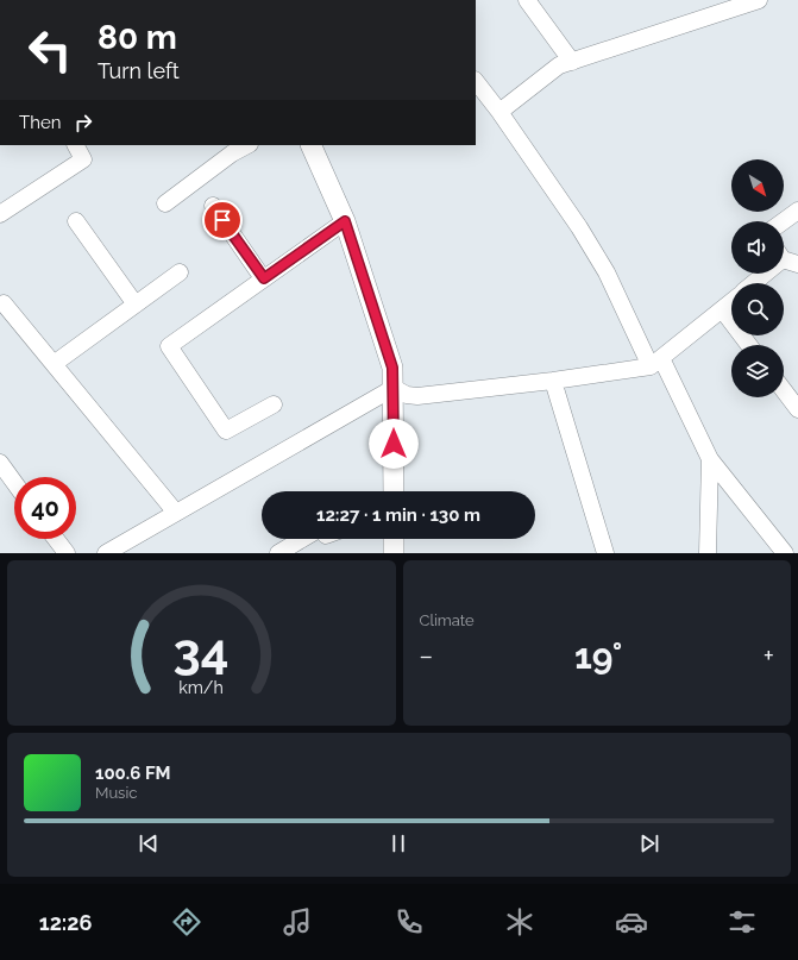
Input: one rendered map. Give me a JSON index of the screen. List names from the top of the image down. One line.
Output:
{"north":"bottom right","page":{"turn":["80 m","Turn left"],"then":"Then","limit":"40","trip":"12:27 · 1 min · 130 m","tile":"Climate","heat":["−","19°","+"],"song":["100.6 FM","Music"],"tabs":"12:26","gauge":["34","km/h"]}}
